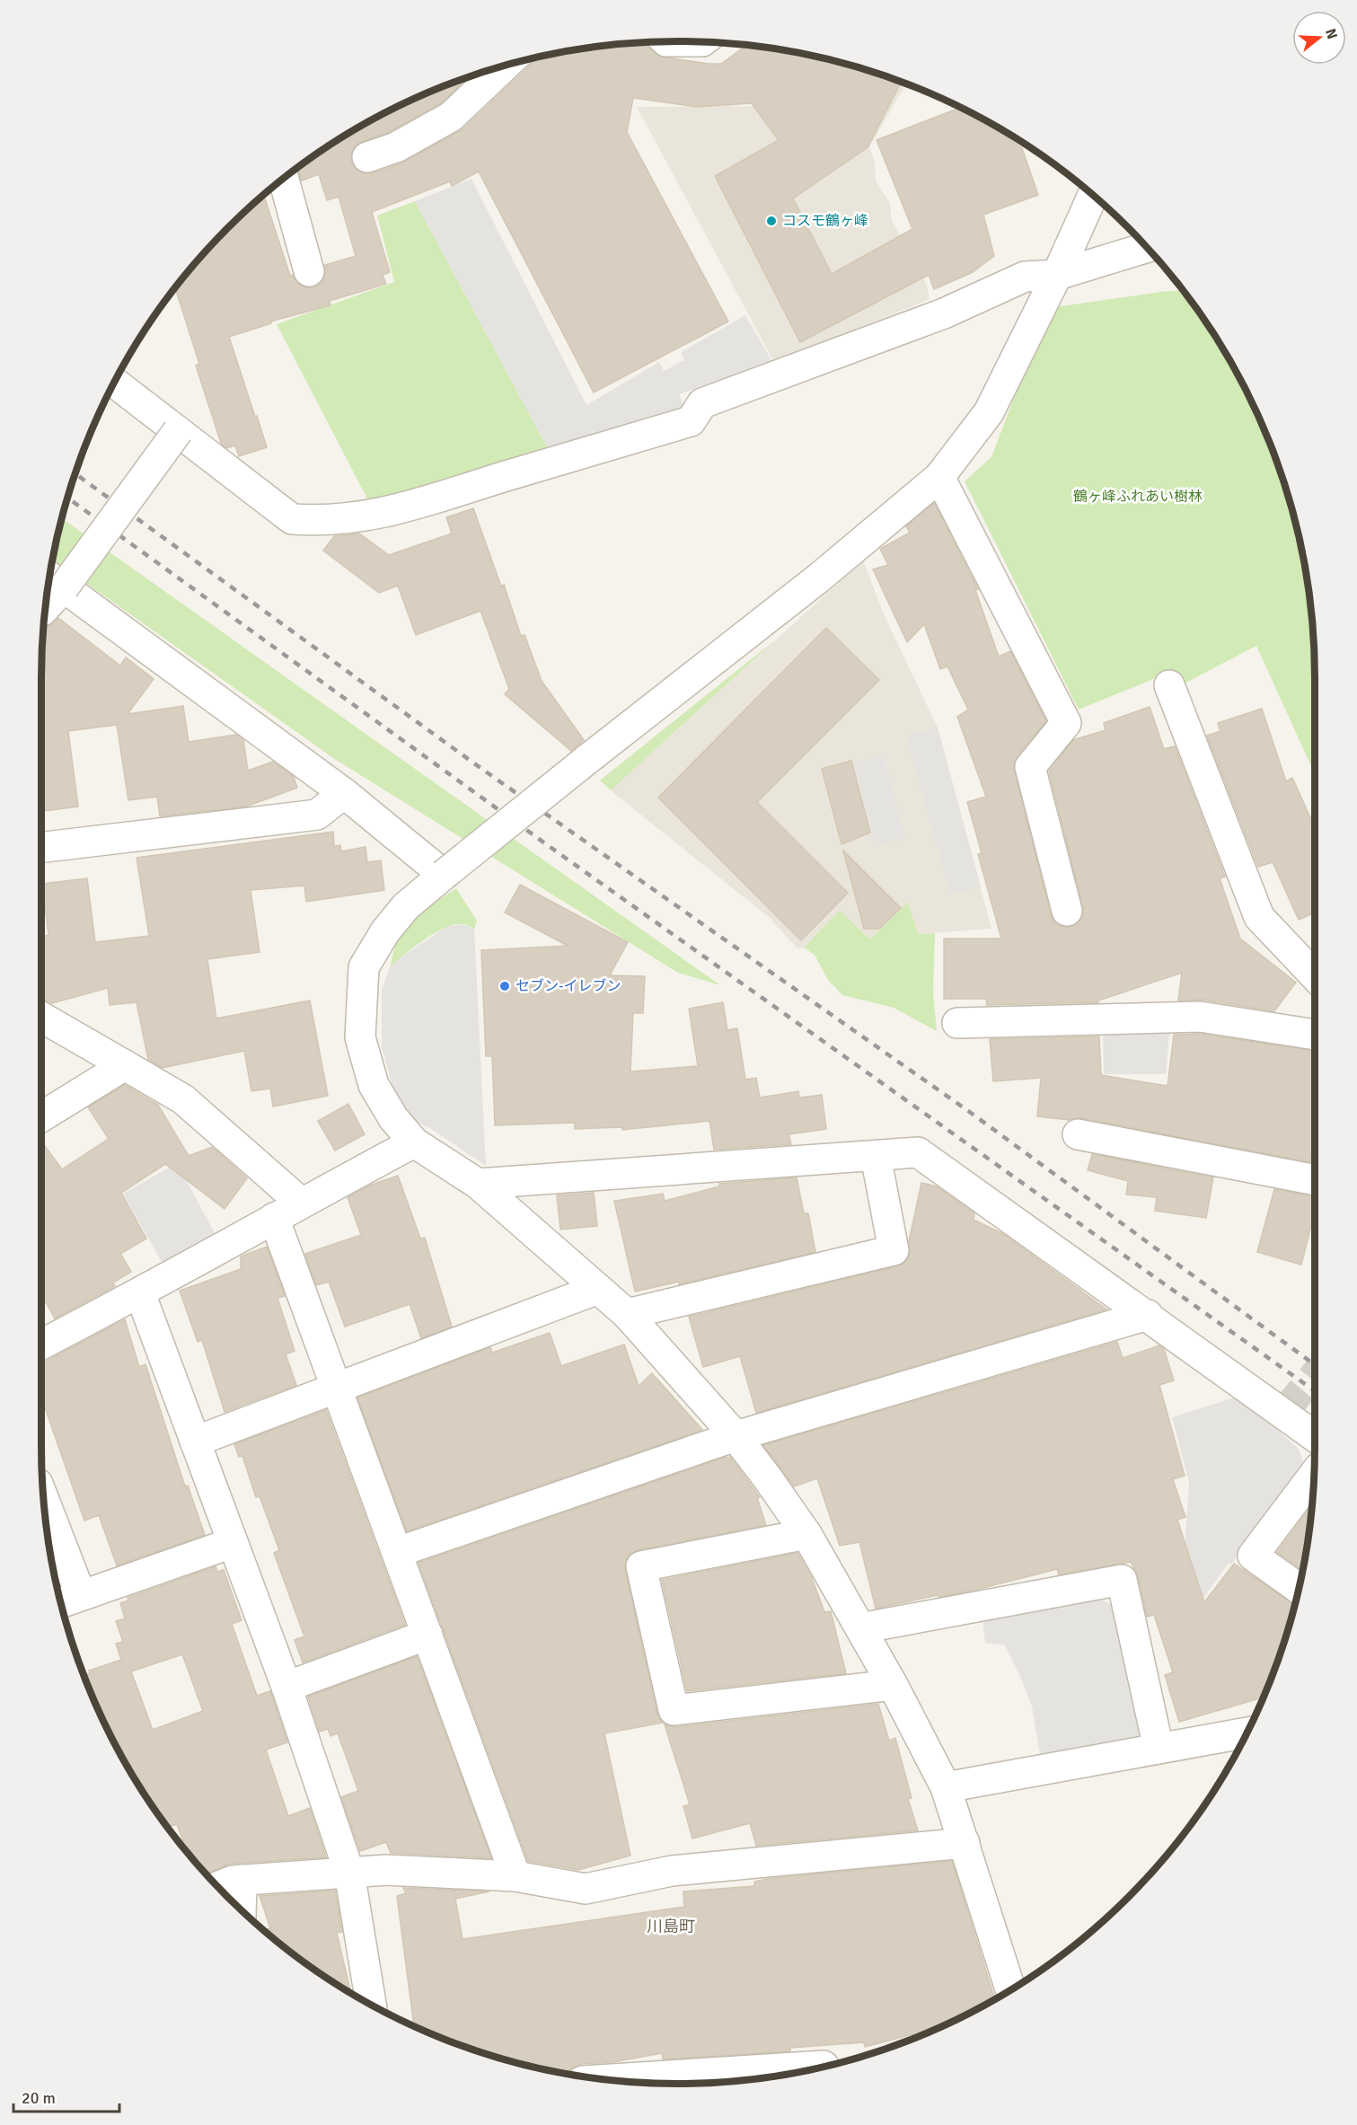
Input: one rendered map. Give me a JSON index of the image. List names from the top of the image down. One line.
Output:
{"districts":["川島町"],"parks":["鶴ヶ峰ふれあい樹林"],"places":["コスモ鶴ヶ峰","セブン-イレブン"],"scale_bar":"20 m","north":"right"}
